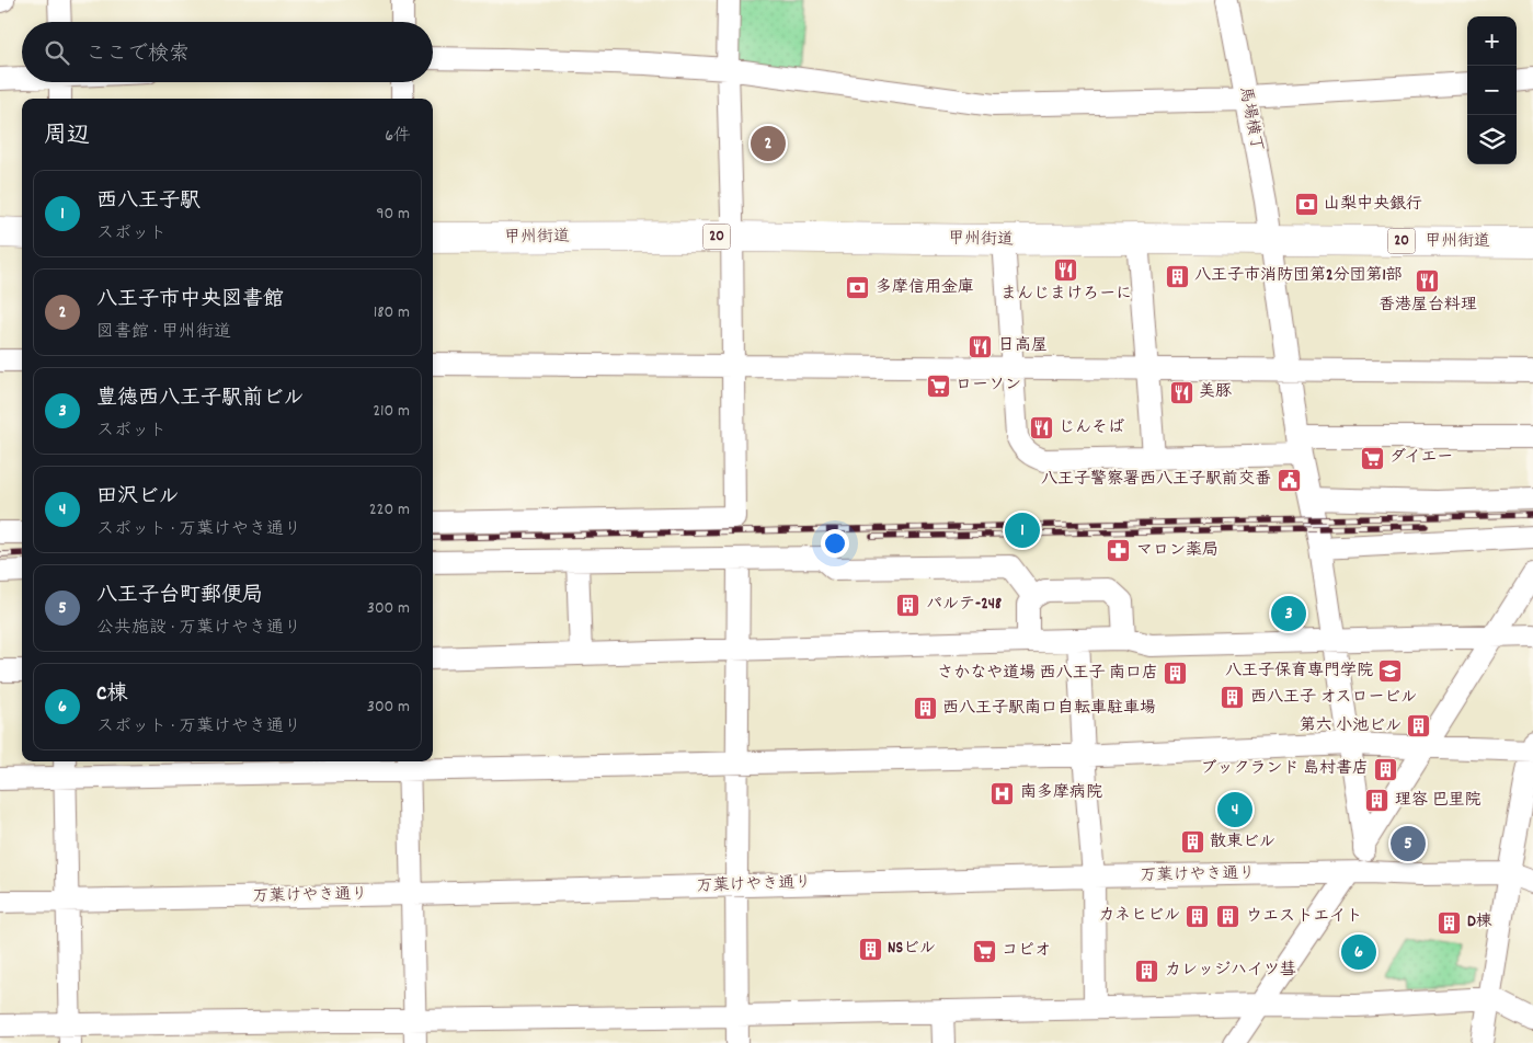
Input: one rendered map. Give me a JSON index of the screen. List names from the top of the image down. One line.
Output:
{"streets":{"highway":["20","甲州街道"],"street":["馬場横丁","万葉けやき通り"]},"crossings":[["馬場横丁","甲州街道"],["馬場横丁","万葉けやき通り"]],"places":{"bank":["山梨中央銀行","多摩信用金庫"],"restaurant":["まんじまけろーに","香港屋台料理","日高屋","美豚","じんそば"],"building":["八王子市消防団第2分団第1部","パルテ-248","さかなや道場 西八王子 南口店","西八王子 オスロービル","西八王子駅南口自転車駐車場","第六 小池ビル","ブックランド 島村書店","理容 巴里院","散東ビル","カネヒビル","ウエストエイト","D棟","NSビル","カレッジハイツ彗"],"supermarket":["ローソン","ダイエー","コピオ"],"public building":["八王子警察署西八王子駅前交番"],"pharmacy":["マロン薬局"],"school or university":["八王子保育専門学院"],"hospital":["南多摩病院"]},"page":{"map_buttons":["+","−"],"search":"ここで検索","heading":["周辺","6件"],"pins":["2","1","3","4","5","6"],"list":[{"mark":"1","name":"西八王子駅","note":"スポット","value":"90 m"},{"mark":"2","name":"八王子市中央図書館","note":"図書館 · 甲州街道","value":"180 m"},{"mark":"3","name":"豊徳西八王子駅前ビル","note":"スポット","value":"210 m"},{"mark":"4","name":"田沢ビル","note":"スポット · 万葉けやき通り","value":"220 m"},{"mark":"5","name":"八王子台町郵便局","note":"公共施設 · 万葉けやき通り","value":"300 m"},{"mark":"6","name":"C棟","note":"スポット · 万葉けやき通り","value":"300 m"}]}}
